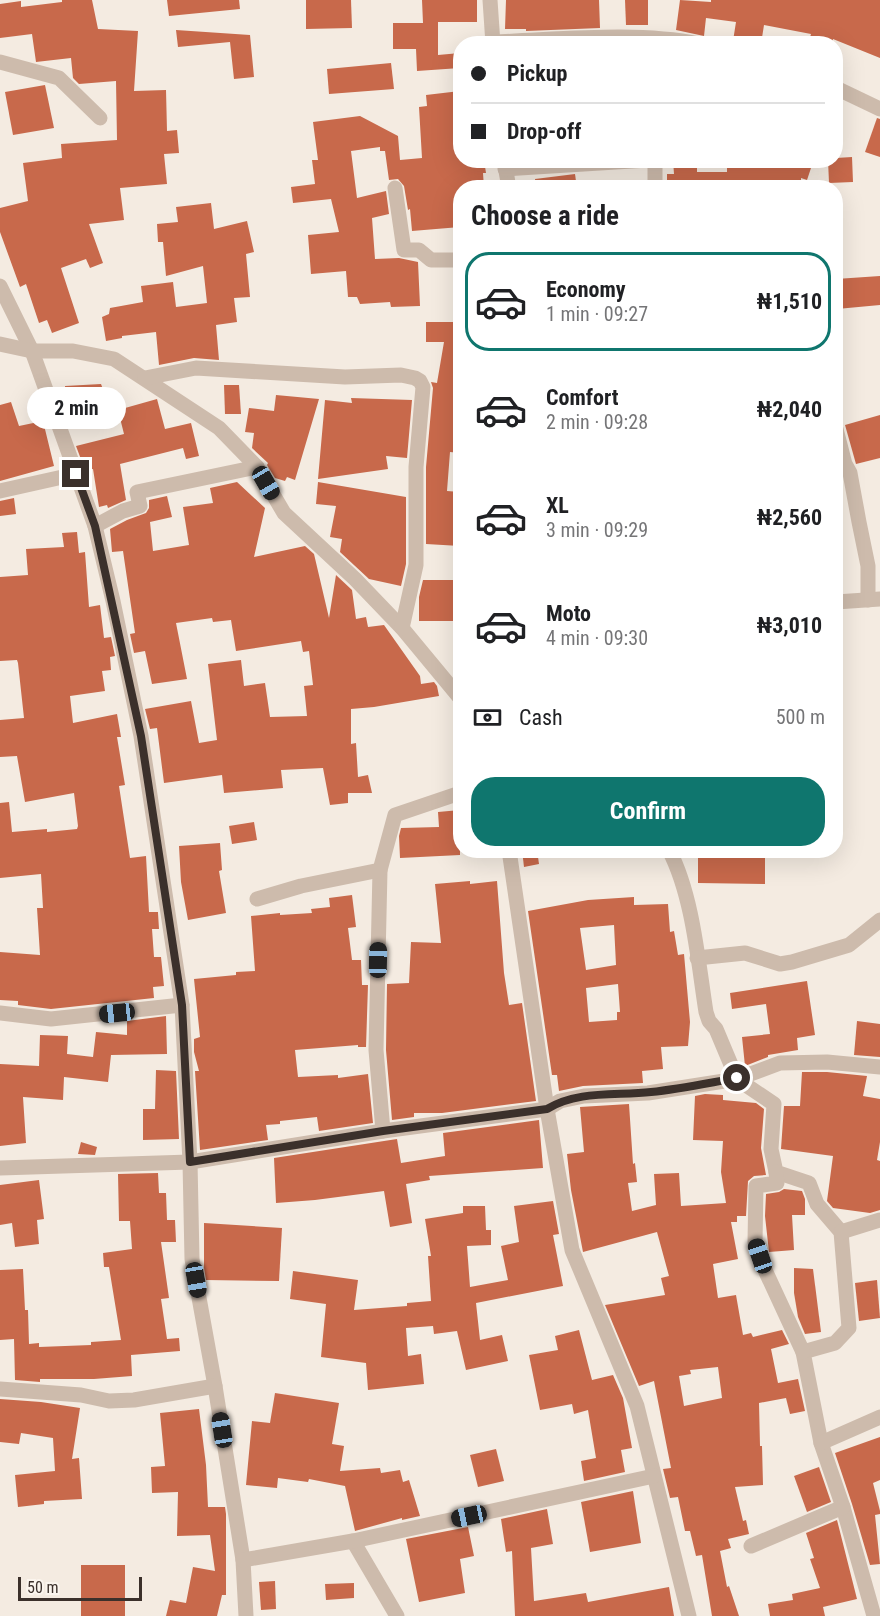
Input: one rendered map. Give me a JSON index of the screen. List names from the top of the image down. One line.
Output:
{"scale_bar":"50 m","page":{"banner":["Pickup","Drop-off"],"heading":"Choose a ride","list":[{"name":"Economy","note":"1 min · 09:27","value":"₦1,510"},{"name":"Comfort","note":"2 min · 09:28","value":"₦2,040"},{"name":"XL","note":"3 min · 09:29","value":"₦2,560"},{"name":"Moto","note":"4 min · 09:30","value":"₦3,010"}],"bubble":"2 min","pay":["Cash","500 m"],"buttons":"Confirm","scale":"50 m"}}
